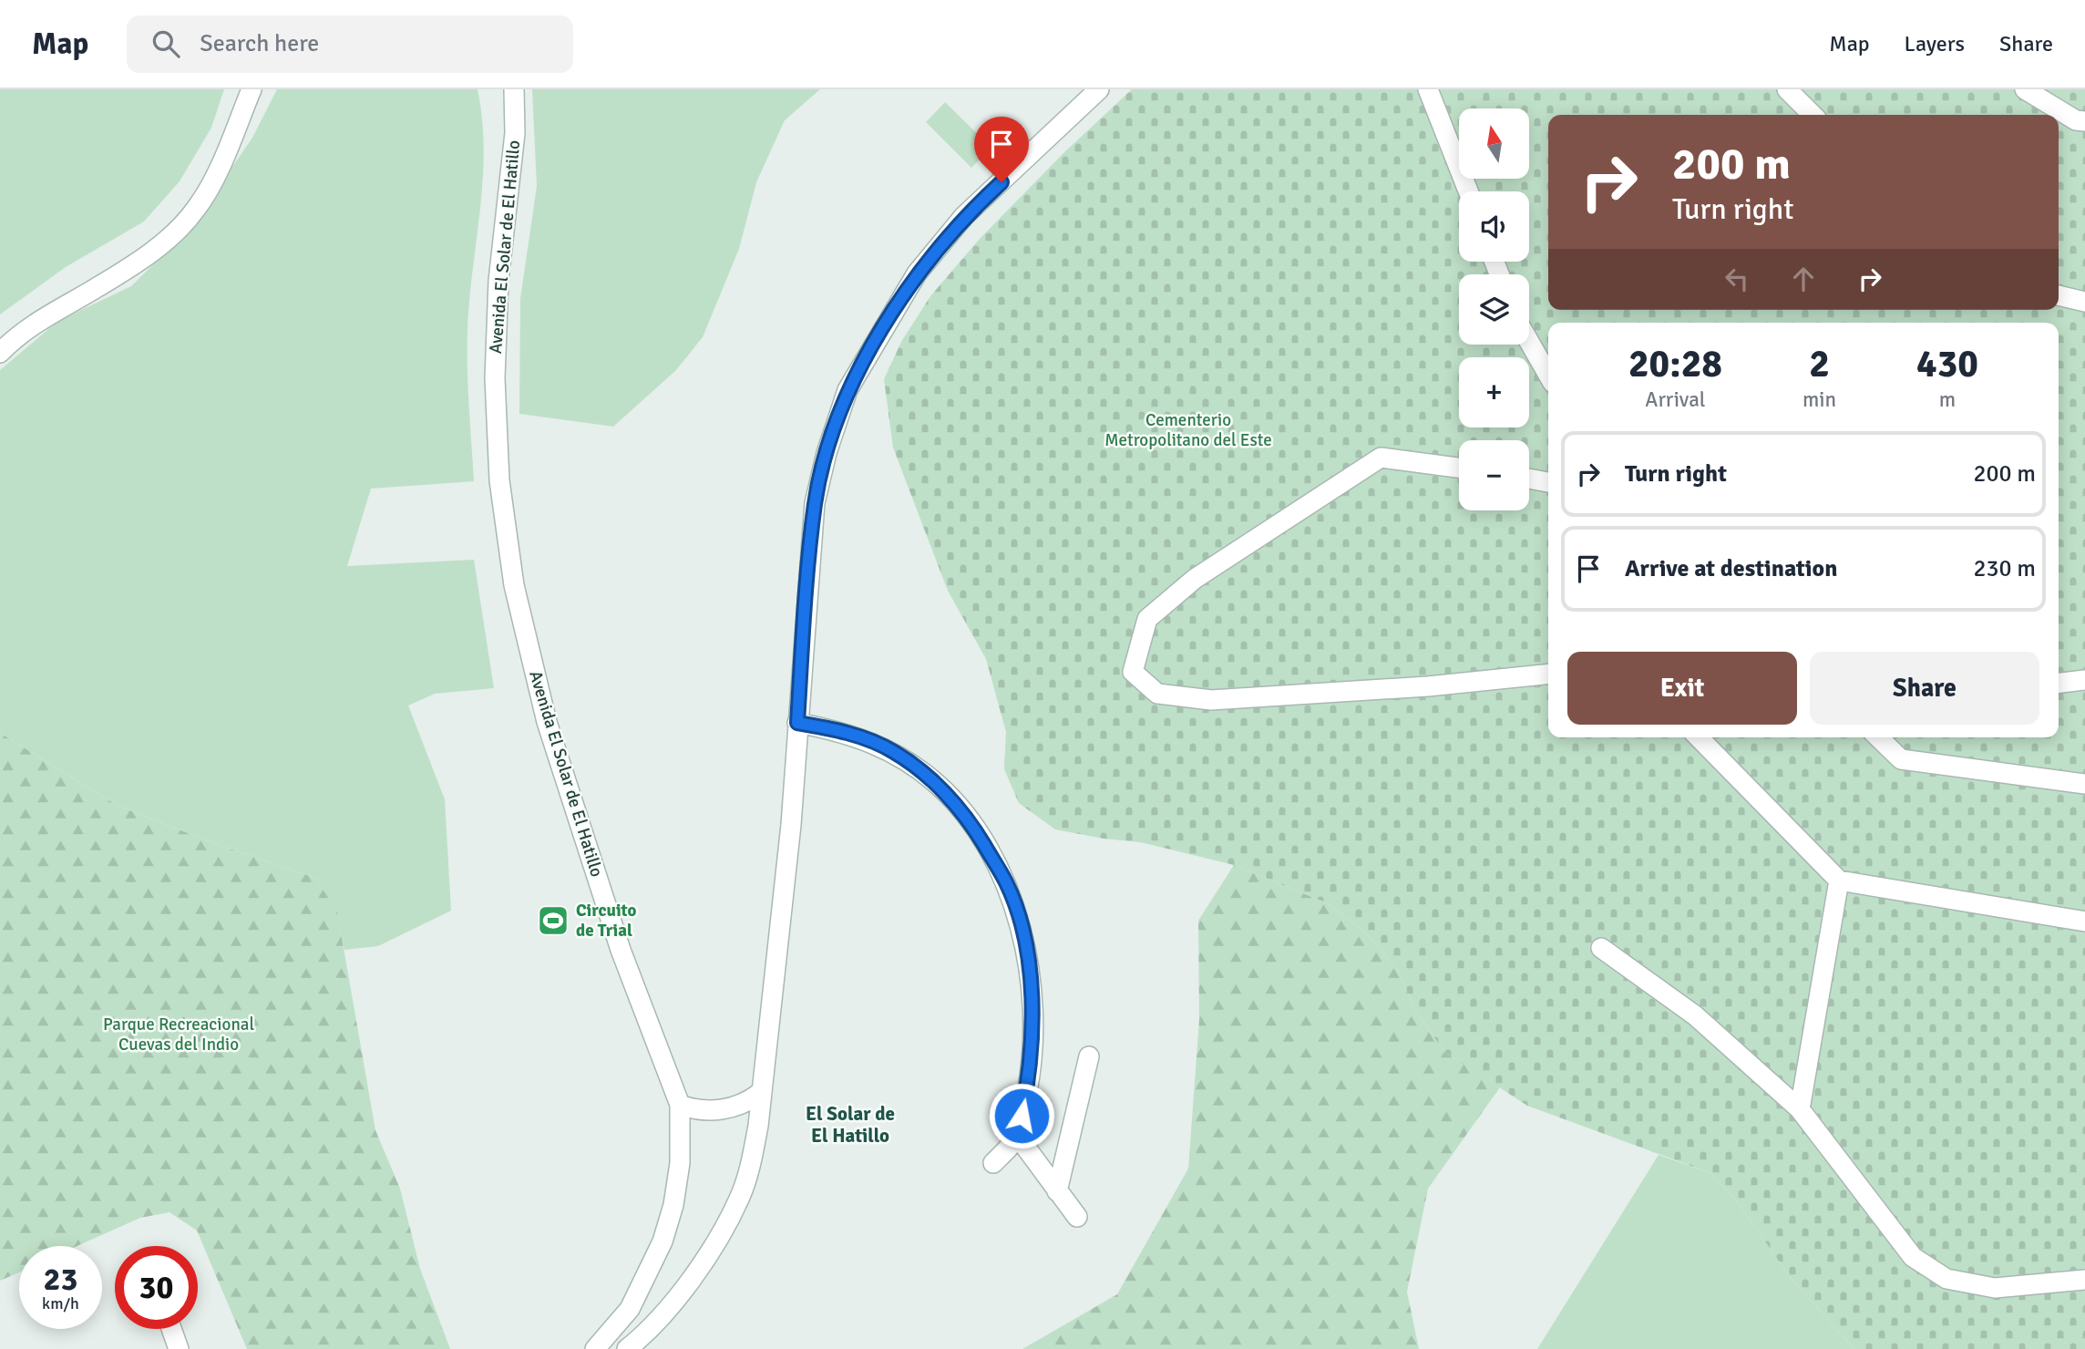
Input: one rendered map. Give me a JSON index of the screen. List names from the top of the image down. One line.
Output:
{"streets":{"street":["Avenida El Solar de El Hatillo"]},"districts":["El Solar de El Hatillo"],"parks":["Cementerio Metropolitano del Este","Parque Recreacional Cuevas del Indio"],"places":{"sports":["Circuito de Trial"]},"north":"top","page":{"header":"Map","search":"Search here","nav":["Map","Layers","Share"],"map_buttons":["+","−"],"turn":["200 m","Turn right"],"eta":["20:28","Arrival","2","min","430","m"],"list":[{"name":"Turn right","value":"200 m"},{"name":"Arrive at destination","value":"230 m"}],"buttons":["Exit","Share"],"speed":"23 km/h","limit":"30"}}
